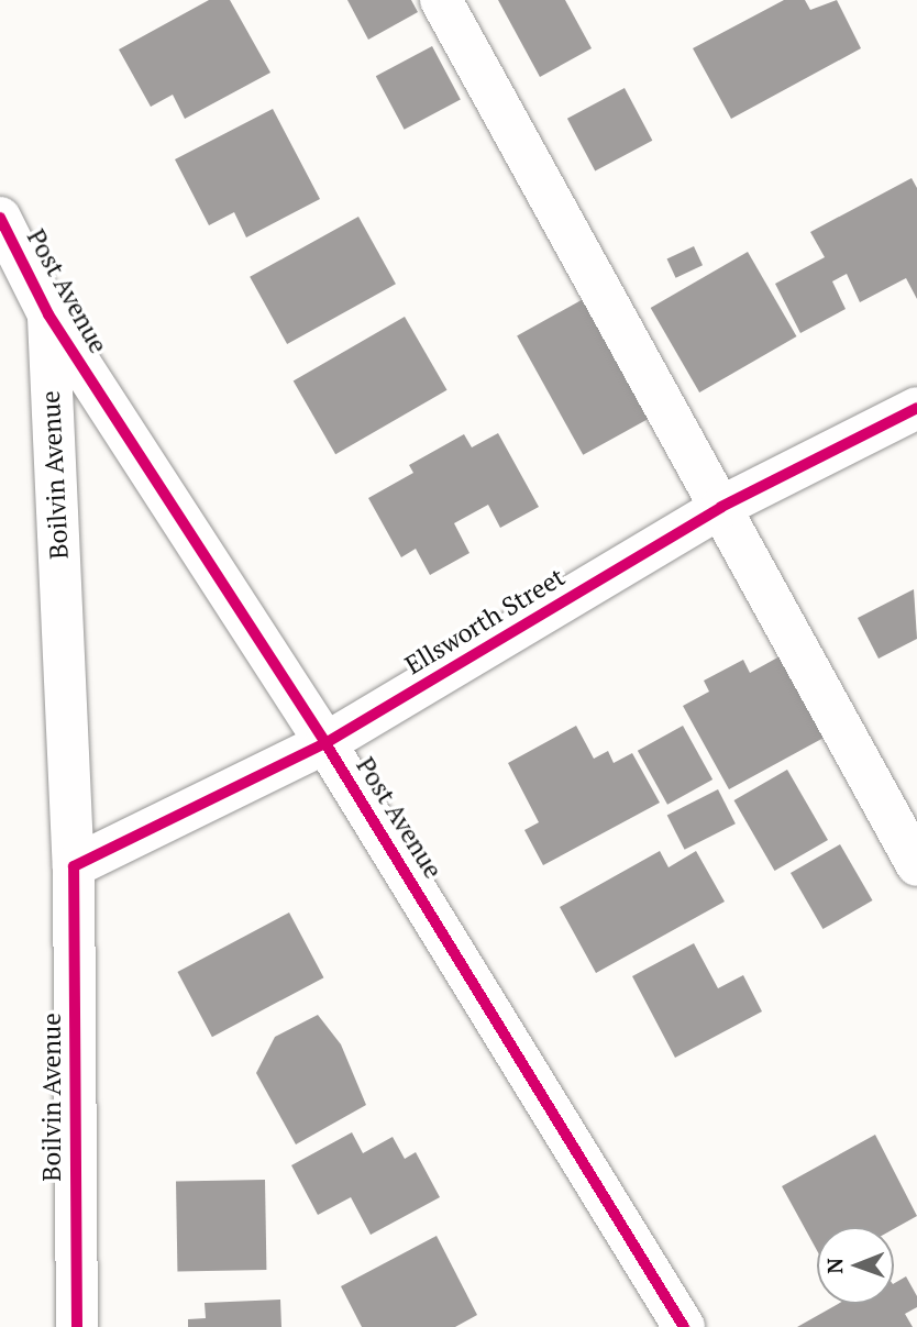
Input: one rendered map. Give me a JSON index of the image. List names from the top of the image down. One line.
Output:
{"streets":{"street":["Post Avenue","Boilvin Avenue","Ellsworth Street"]},"crossings":[["Post Avenue","Boilvin Avenue"],["Post Avenue","Ellsworth Street"],["Boilvin Avenue","Ellsworth Street"]],"north":"left"}
